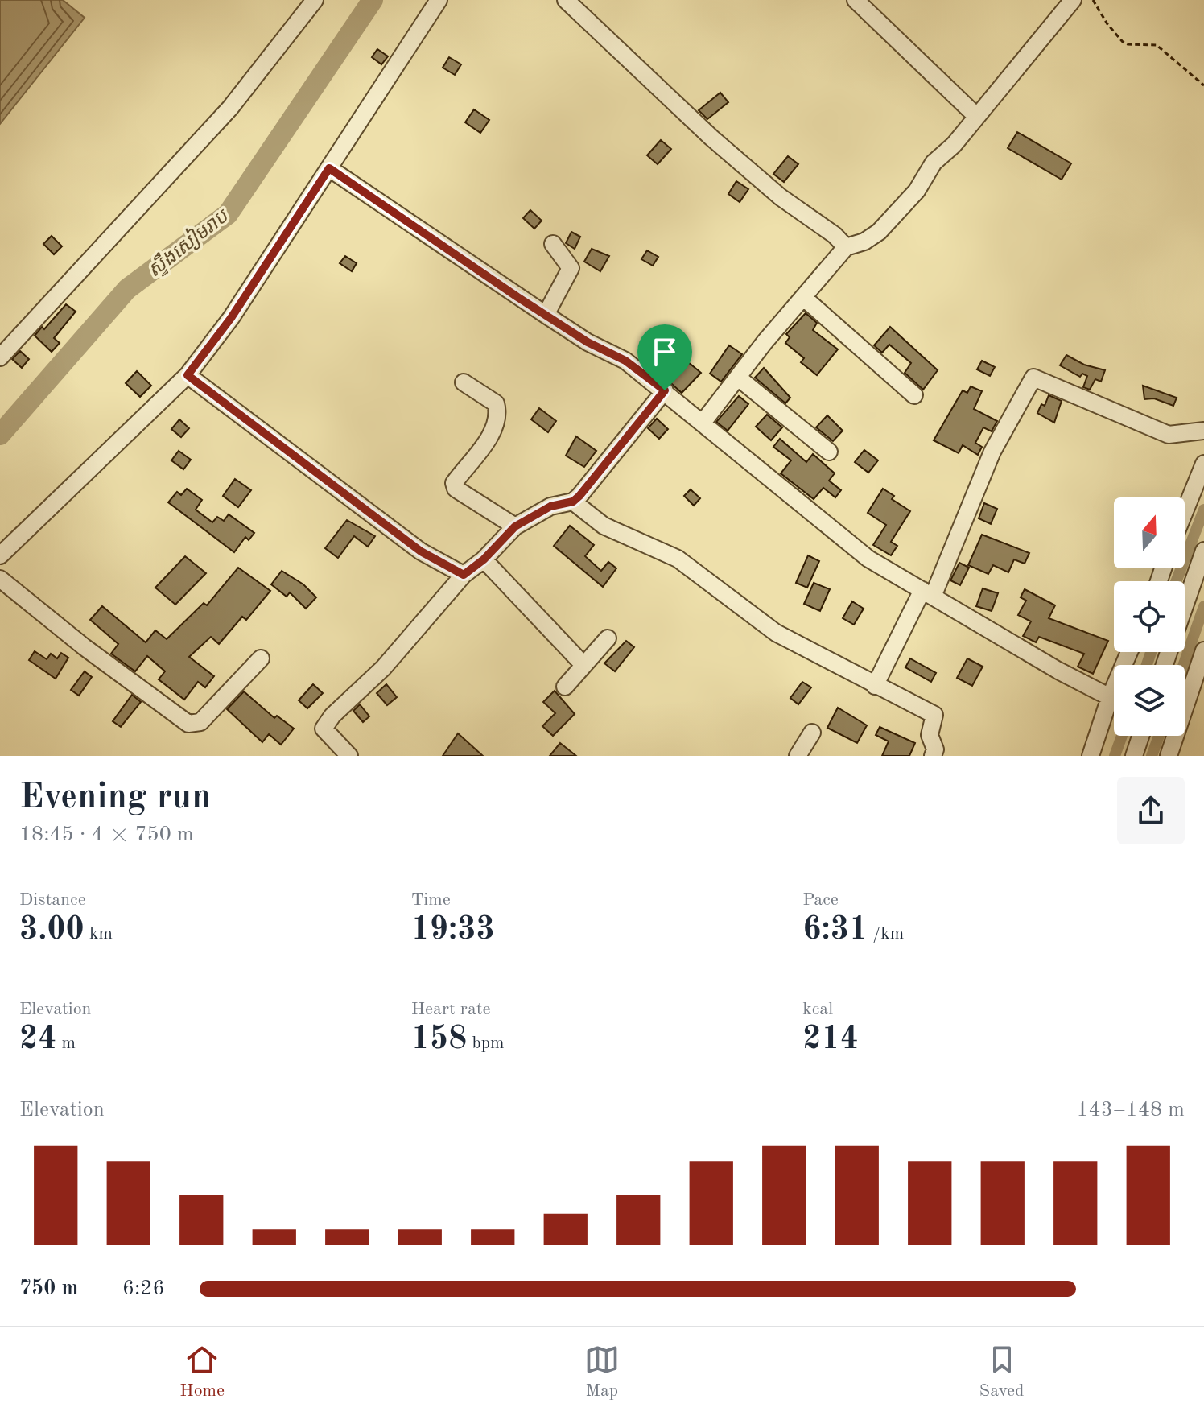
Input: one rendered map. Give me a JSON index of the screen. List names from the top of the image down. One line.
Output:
{"water":["ស្ទឹងសៀមរាប"],"north":"top","page":{"heading":["Evening run","18:45 · 4 × 750 m"],"stats":[["Distance","3.00 km"],["Time","19:33"],["Pace","6:31 /km"],["Elevation","24 m"],["Heart rate","158 bpm"],["kcal","214"]],"chart":["Elevation","143–148 m"],"list":[{"name":"750 m","note":"6:26"}],"tabs":["Home","Map","Saved"]}}
